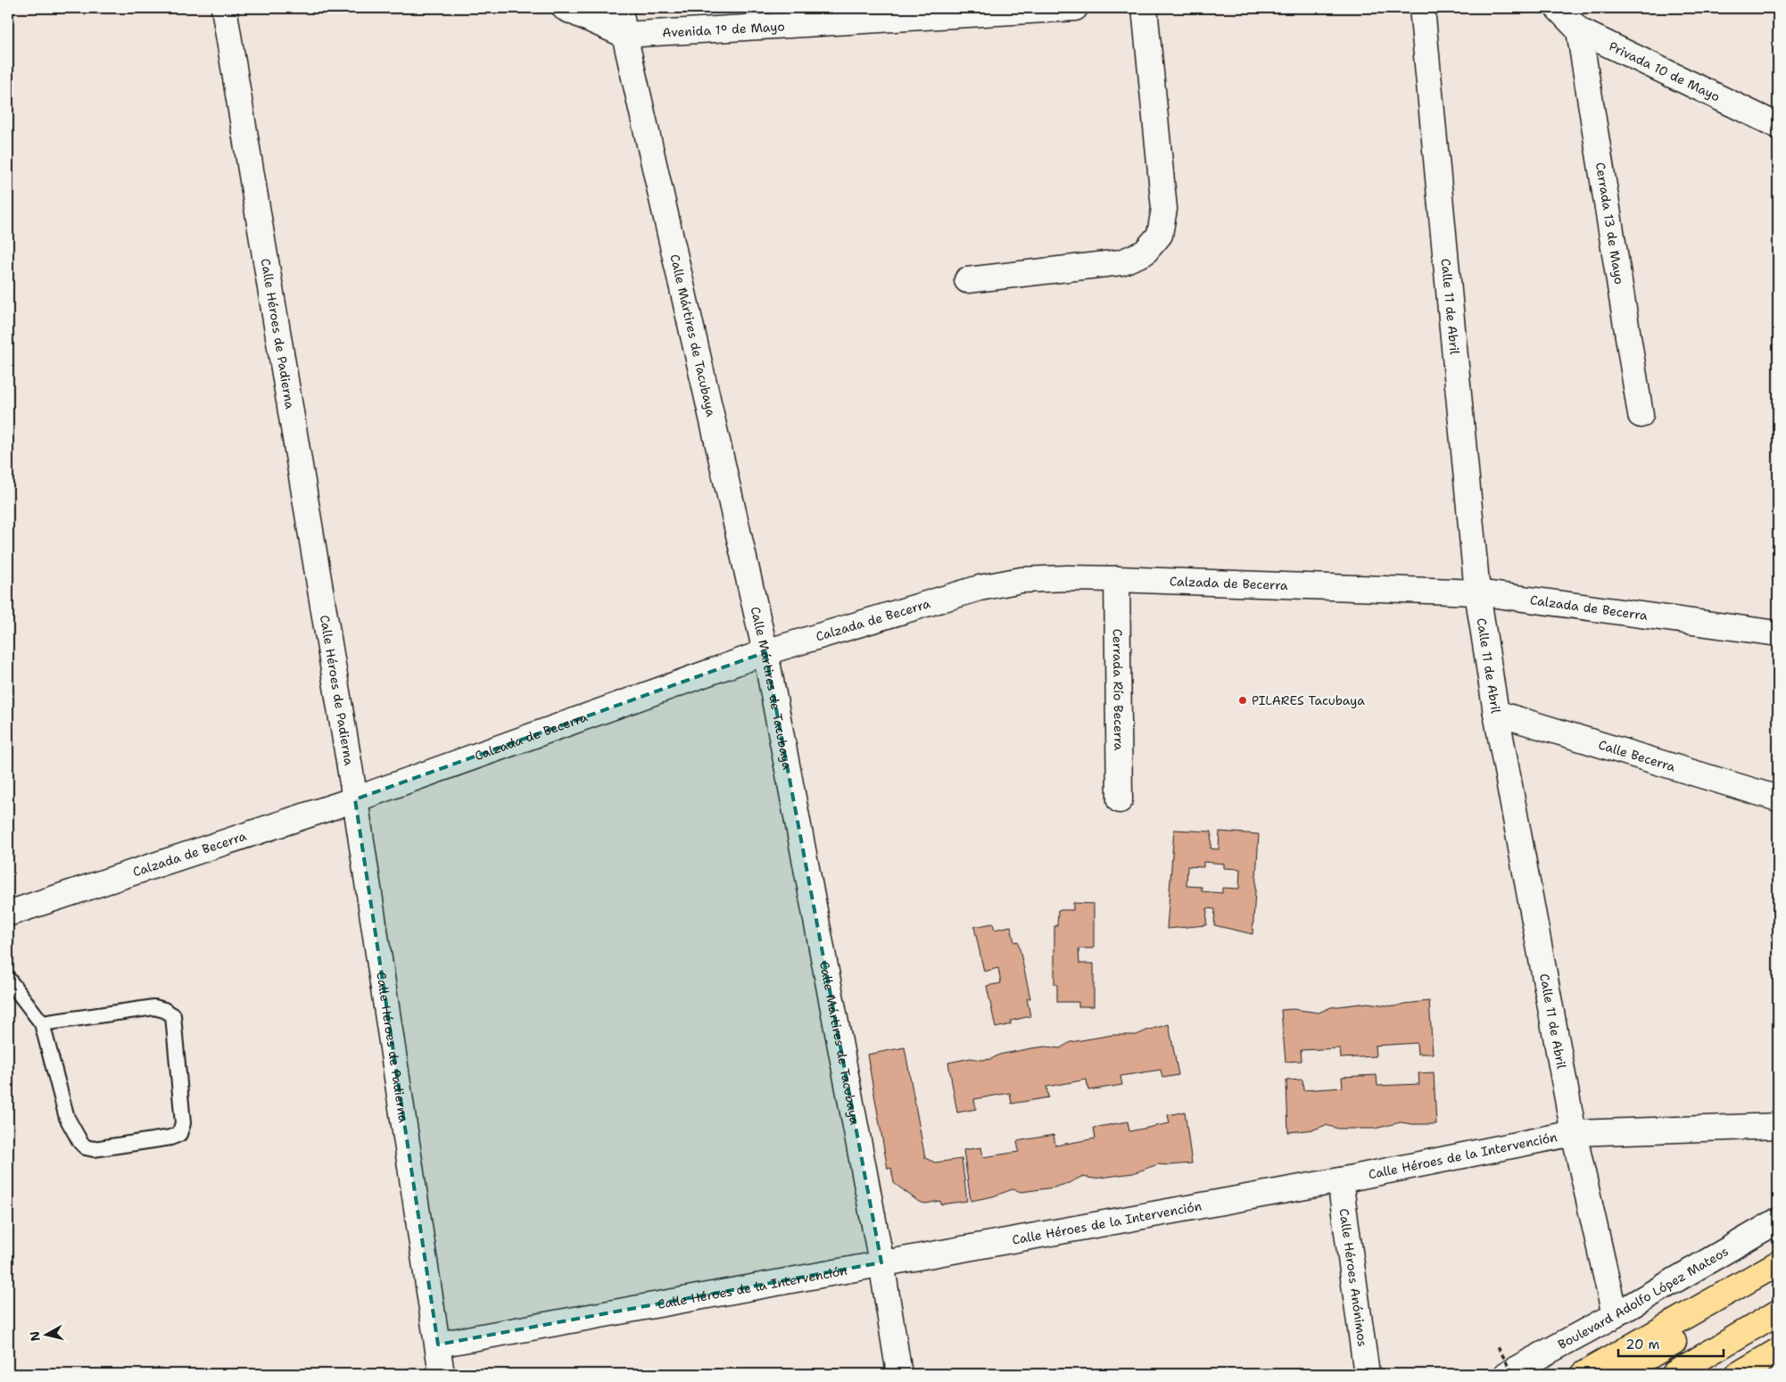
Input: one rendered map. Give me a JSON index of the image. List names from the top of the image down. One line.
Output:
{"streets":{"street":["Avenida 1º de Mayo","Privada 10 de Mayo","Cerrada 13 de Mayo","Calle 11 de Abril","Calle Héroes de Padierna","Calle Mártires de Tacubaya","Calzada de Becerra","Cerrada Río Becerra","Calle Becerra","Calle Héroes de la Intervención","Calle Héroes Anónimos","Boulevard Adolfo López Mateos"]},"crossings":[["Avenida 1º de Mayo","Calle Mártires de Tacubaya"],["Privada 10 de Mayo","Cerrada 13 de Mayo"],["Calle 11 de Abril","Calzada de Becerra"],["Calle 11 de Abril","Calle Becerra"],["Calle 11 de Abril","Calle Héroes de la Intervención"],["Calle 11 de Abril","Boulevard Adolfo López Mateos"],["Calle Héroes de Padierna","Calzada de Becerra"],["Calle Héroes de Padierna","Calle Héroes de la Intervención"],["Calle Mártires de Tacubaya","Calzada de Becerra"],["Calle Mártires de Tacubaya","Calle Héroes de la Intervención"],["Calzada de Becerra","Cerrada Río Becerra"],["Calle Héroes de la Intervención","Calle Héroes Anónimos"]],"places":["PILARES Tacubaya"],"scale_bar":"20 m","north":"left"}
